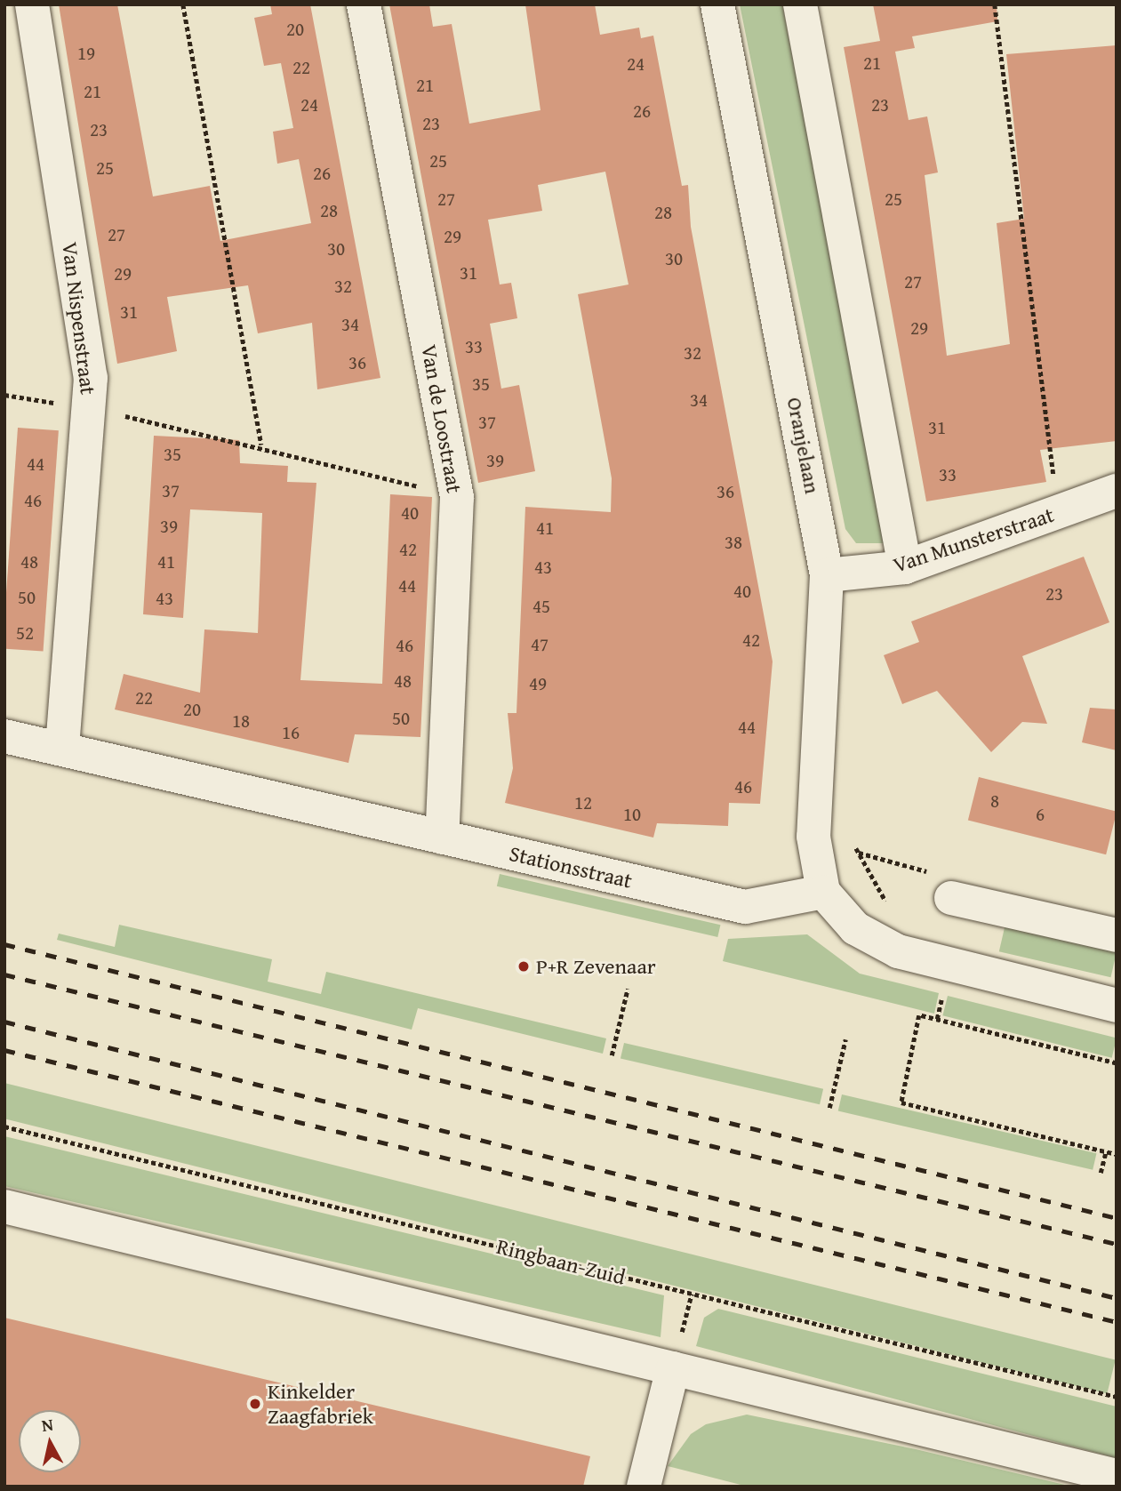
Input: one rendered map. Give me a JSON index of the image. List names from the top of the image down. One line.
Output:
{"streets":{"street":["Van Nispenstraat","Van de Loostraat","Oranjelaan","Van Munsterstraat","Stationsstraat"],"path":["Ringbaan-Zuid"]},"crossings":[["Van Nispenstraat","Stationsstraat"],["Van de Loostraat","Stationsstraat"],["Oranjelaan","Van Munsterstraat"],["Oranjelaan","Stationsstraat"]],"places":["P+R Zevenaar","Kinkelder Zaagfabriek"],"house_numbers":["20","19","21","24","22","21","21","24","23","26","23","23","25","25","26","27","25","28","28","27","29","30","30","31","29","27","32","31","34","29","33","32","36","35","34","37","31","35","39","44","33","37","36","46","40","39","41","38","42","48","41","43","44","40","23","50","43","45","52","42","47","46","48","49","22","20","50","18","44","16","46","8","12","10","6"],"north":"top"}
